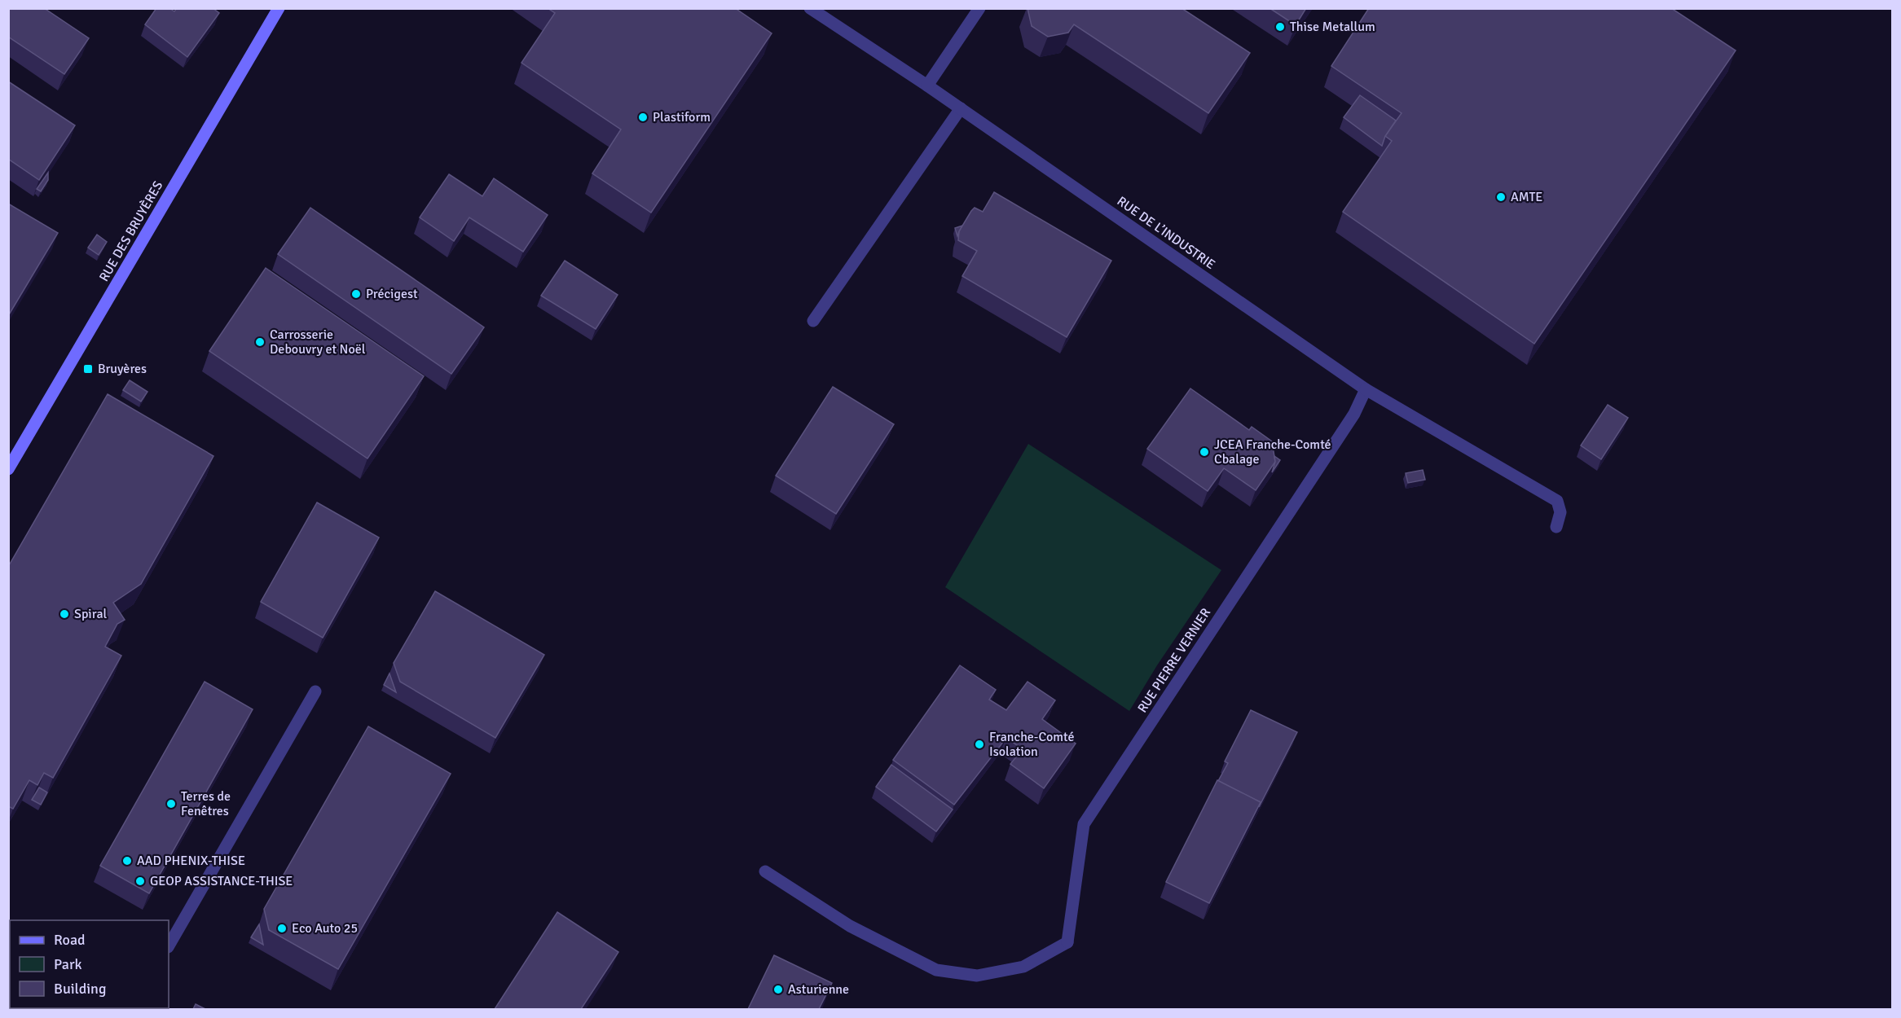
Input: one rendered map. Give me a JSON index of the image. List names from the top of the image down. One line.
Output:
{"streets":{"street":["RUE DES BRUYÈRES","RUE DE L’INDUSTRIE","RUE PIERRE VERNIER"]},"crossings":[["RUE DE L’INDUSTRIE","RUE PIERRE VERNIER"]],"places":{"other":["Thise Metallum","Plastiform","AMTE","Précigest","Carrosserie Debouvry et Noël","JCEA Franche-Comté Cbalage","Spiral","Franche-Comté Isolation","Terres de Fenêtres","AAD PHENIX-THISE","GEOP ASSISTANCE-THISE","Eco Auto 25","Asturienne"],"transit":["Bruyères"]},"legend":["Road","Park","Building"]}
